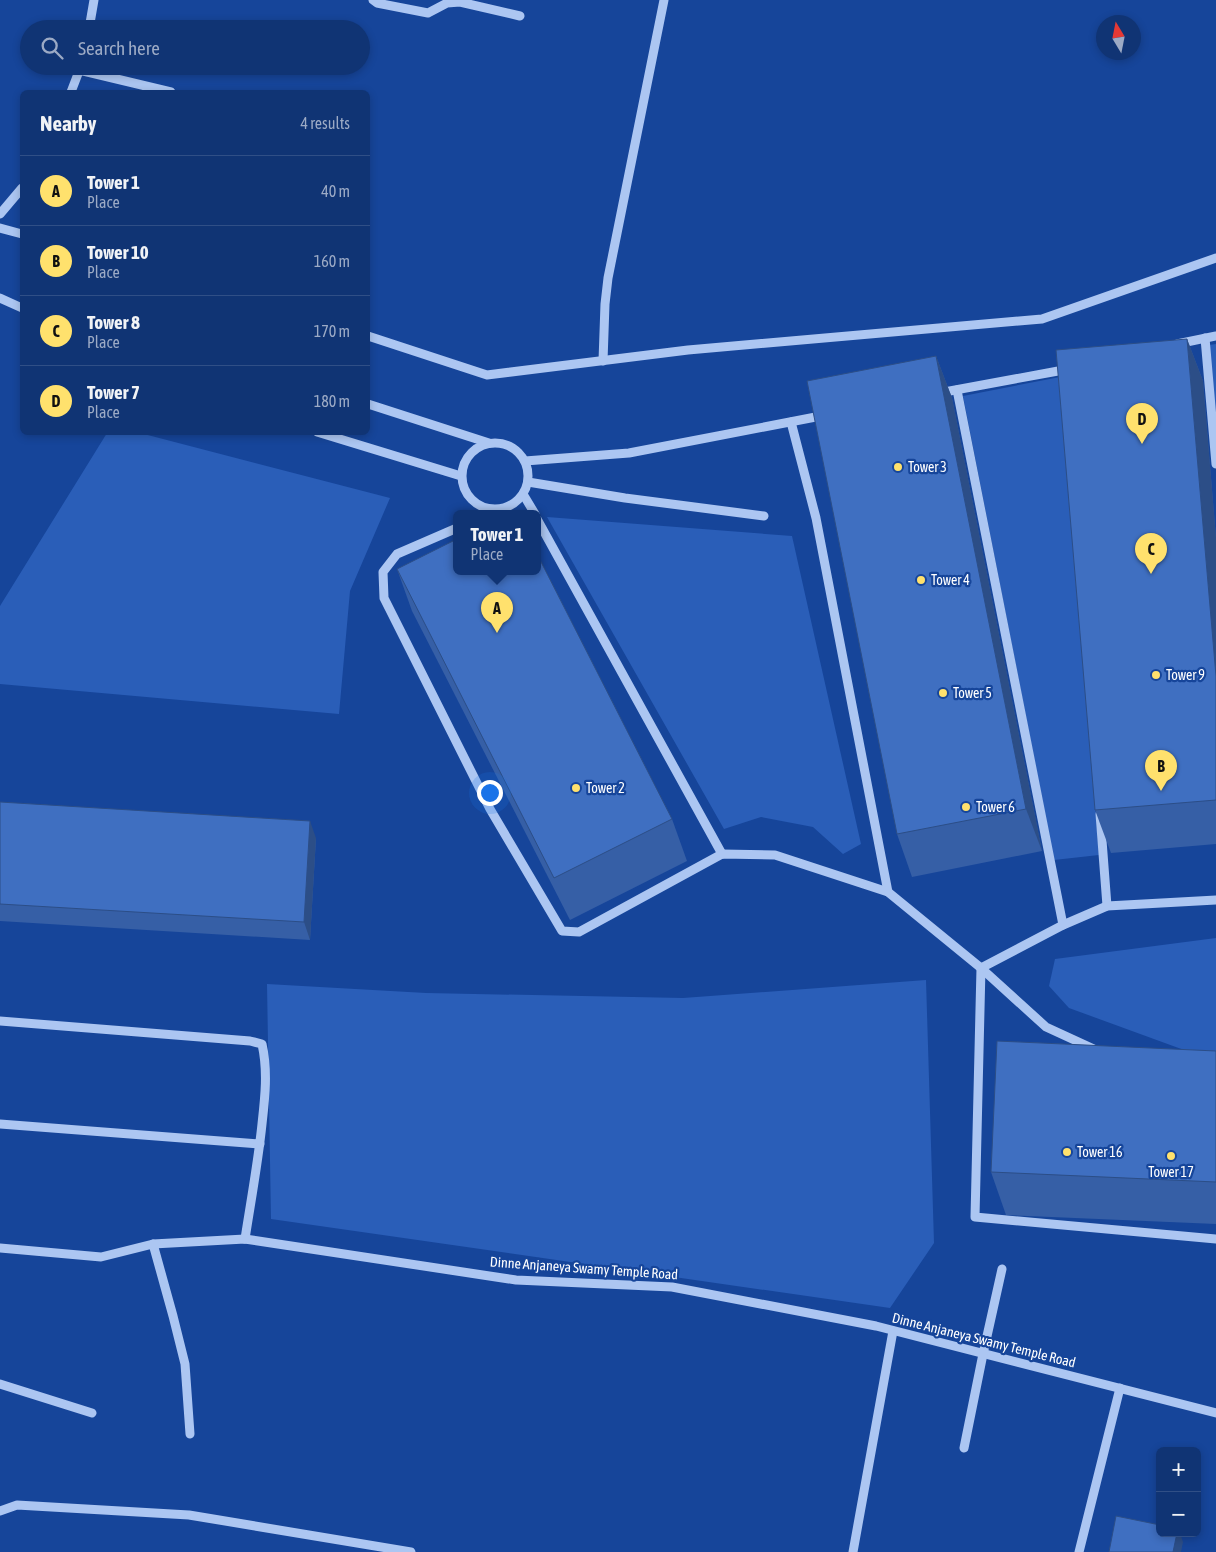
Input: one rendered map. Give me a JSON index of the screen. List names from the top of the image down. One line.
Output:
{"streets":{"street":["Dinne Anjaneya Swamy Temple Road"]},"places":["Tower 3","Tower 4","Tower 9","Tower 5","Tower 2","Tower 6","Tower 16","Tower 17"],"north":"top","page":{"search":"Search here","heading":["Nearby","4 results"],"list":[{"mark":"A","name":"Tower 1","note":"Place","value":"40 m"},{"mark":"B","name":"Tower 10","note":"Place","value":"160 m"},{"mark":"C","name":"Tower 8","note":"Place","value":"170 m"},{"mark":"D","name":"Tower 7","note":"Place","value":"180 m"}],"pins":["D","C","A","B"],"popup":["Tower 1","Place"],"map_buttons":["+","−"]}}
